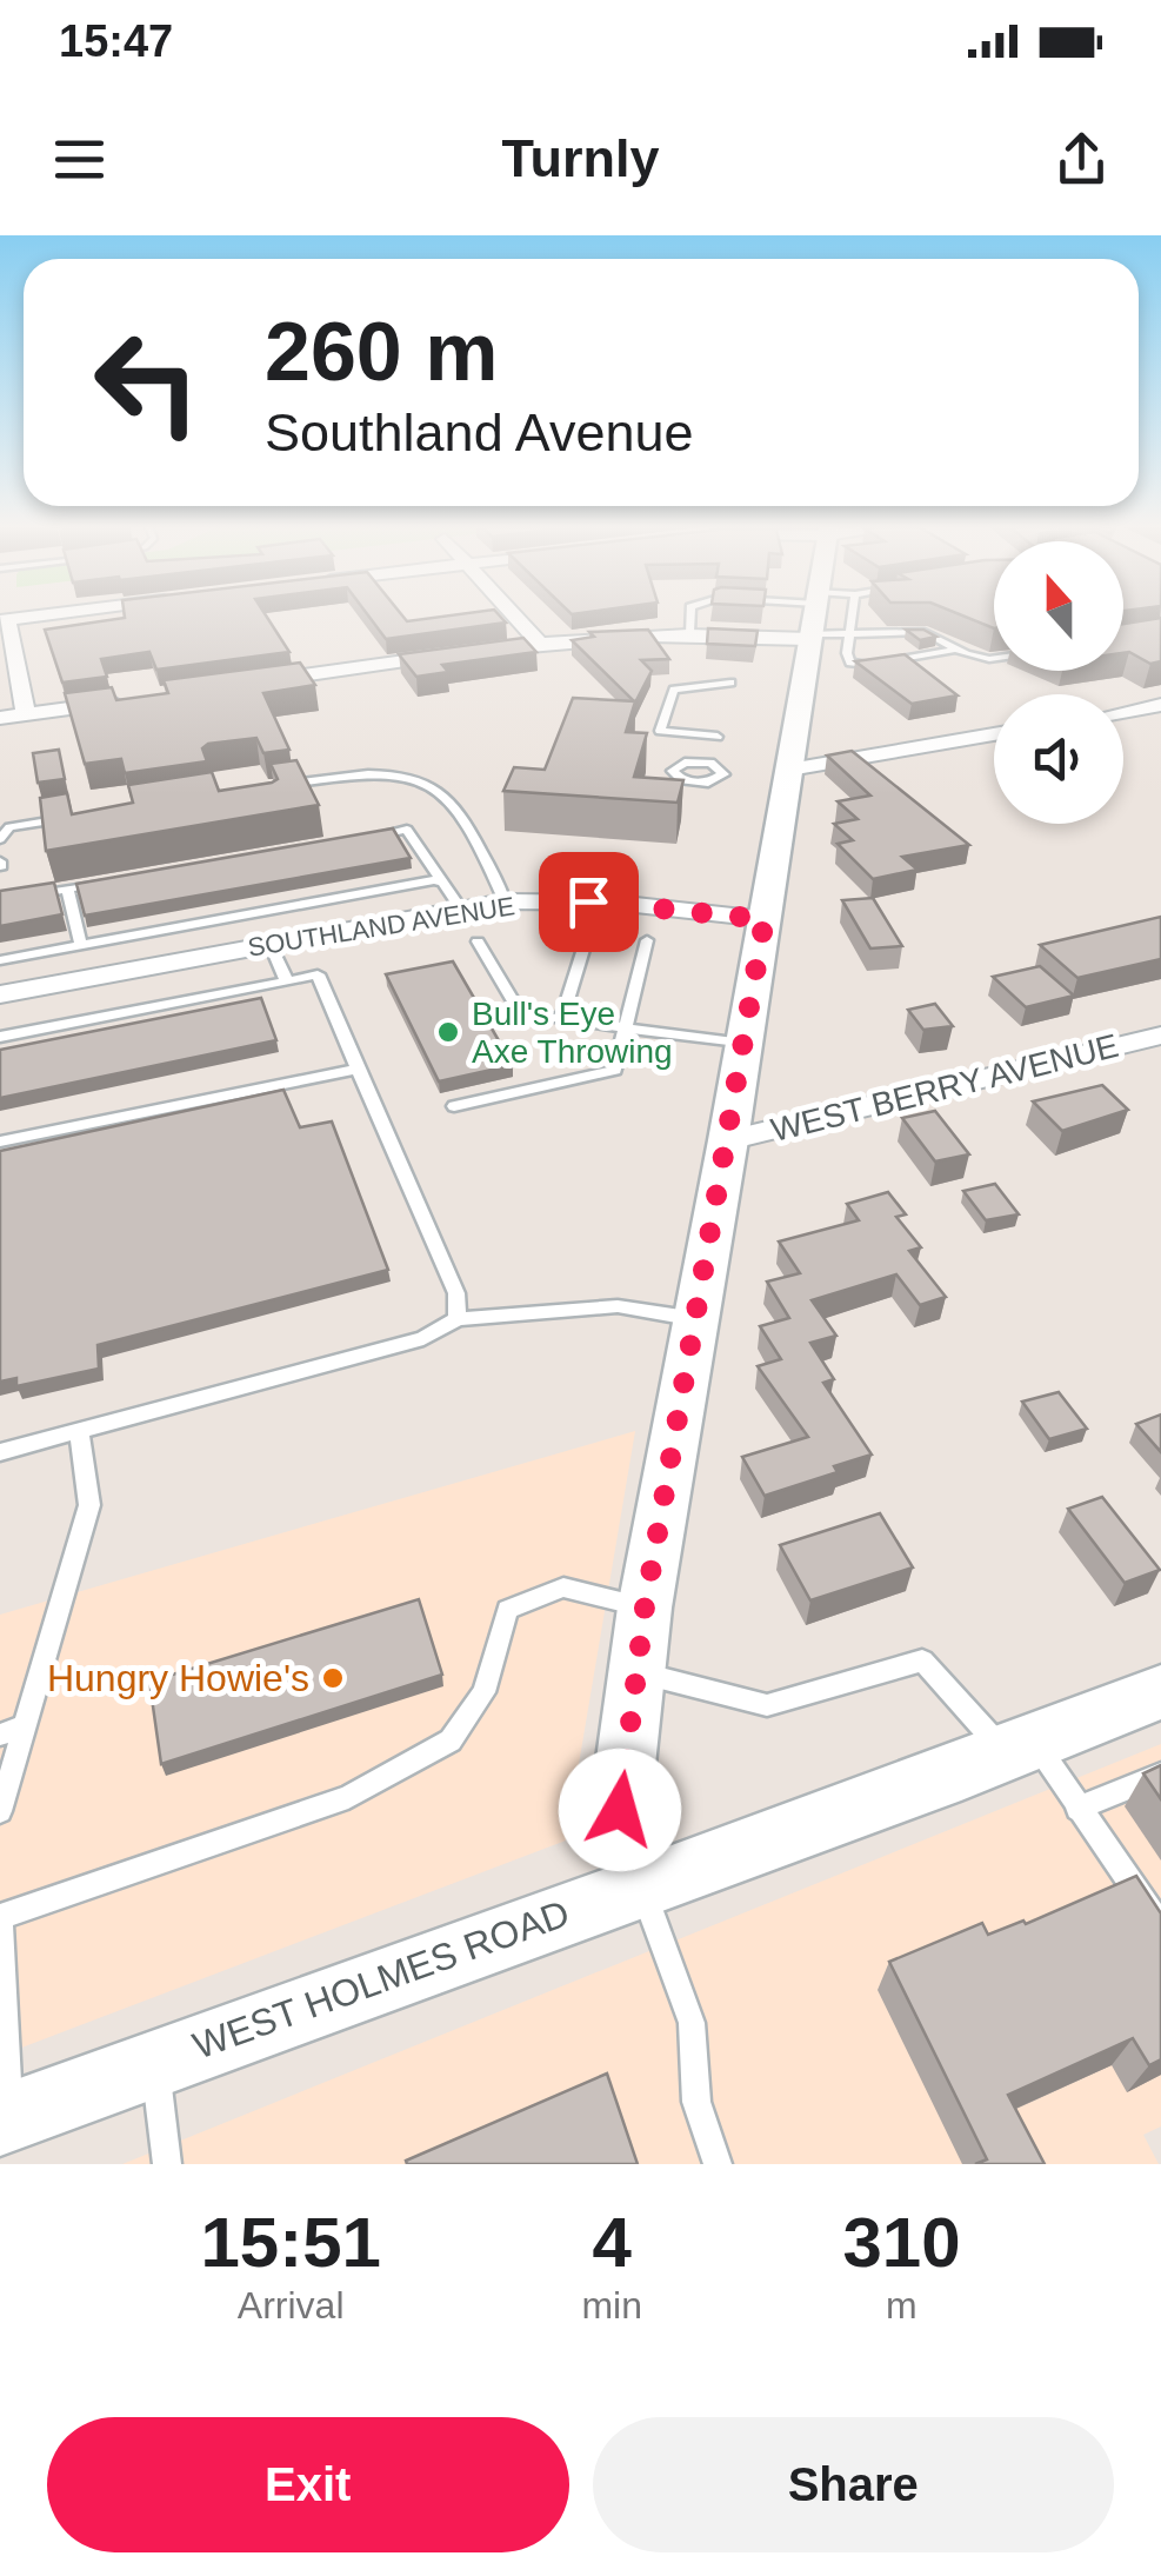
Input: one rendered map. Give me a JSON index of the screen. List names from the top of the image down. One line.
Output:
{"streets":{"street":["SOUTHLAND AVENUE","WEST BERRY AVENUE","WEST HOLMES ROAD"]},"places":["Bull's Eye Axe Throwing","Hungry Howie's"],"north":"top","page":{"status":"15:47","header":"Turnly","turn":["260 m","Southland Avenue"],"eta":["15:51","Arrival","4","min","310","m"],"buttons":["Exit","Share"]}}
